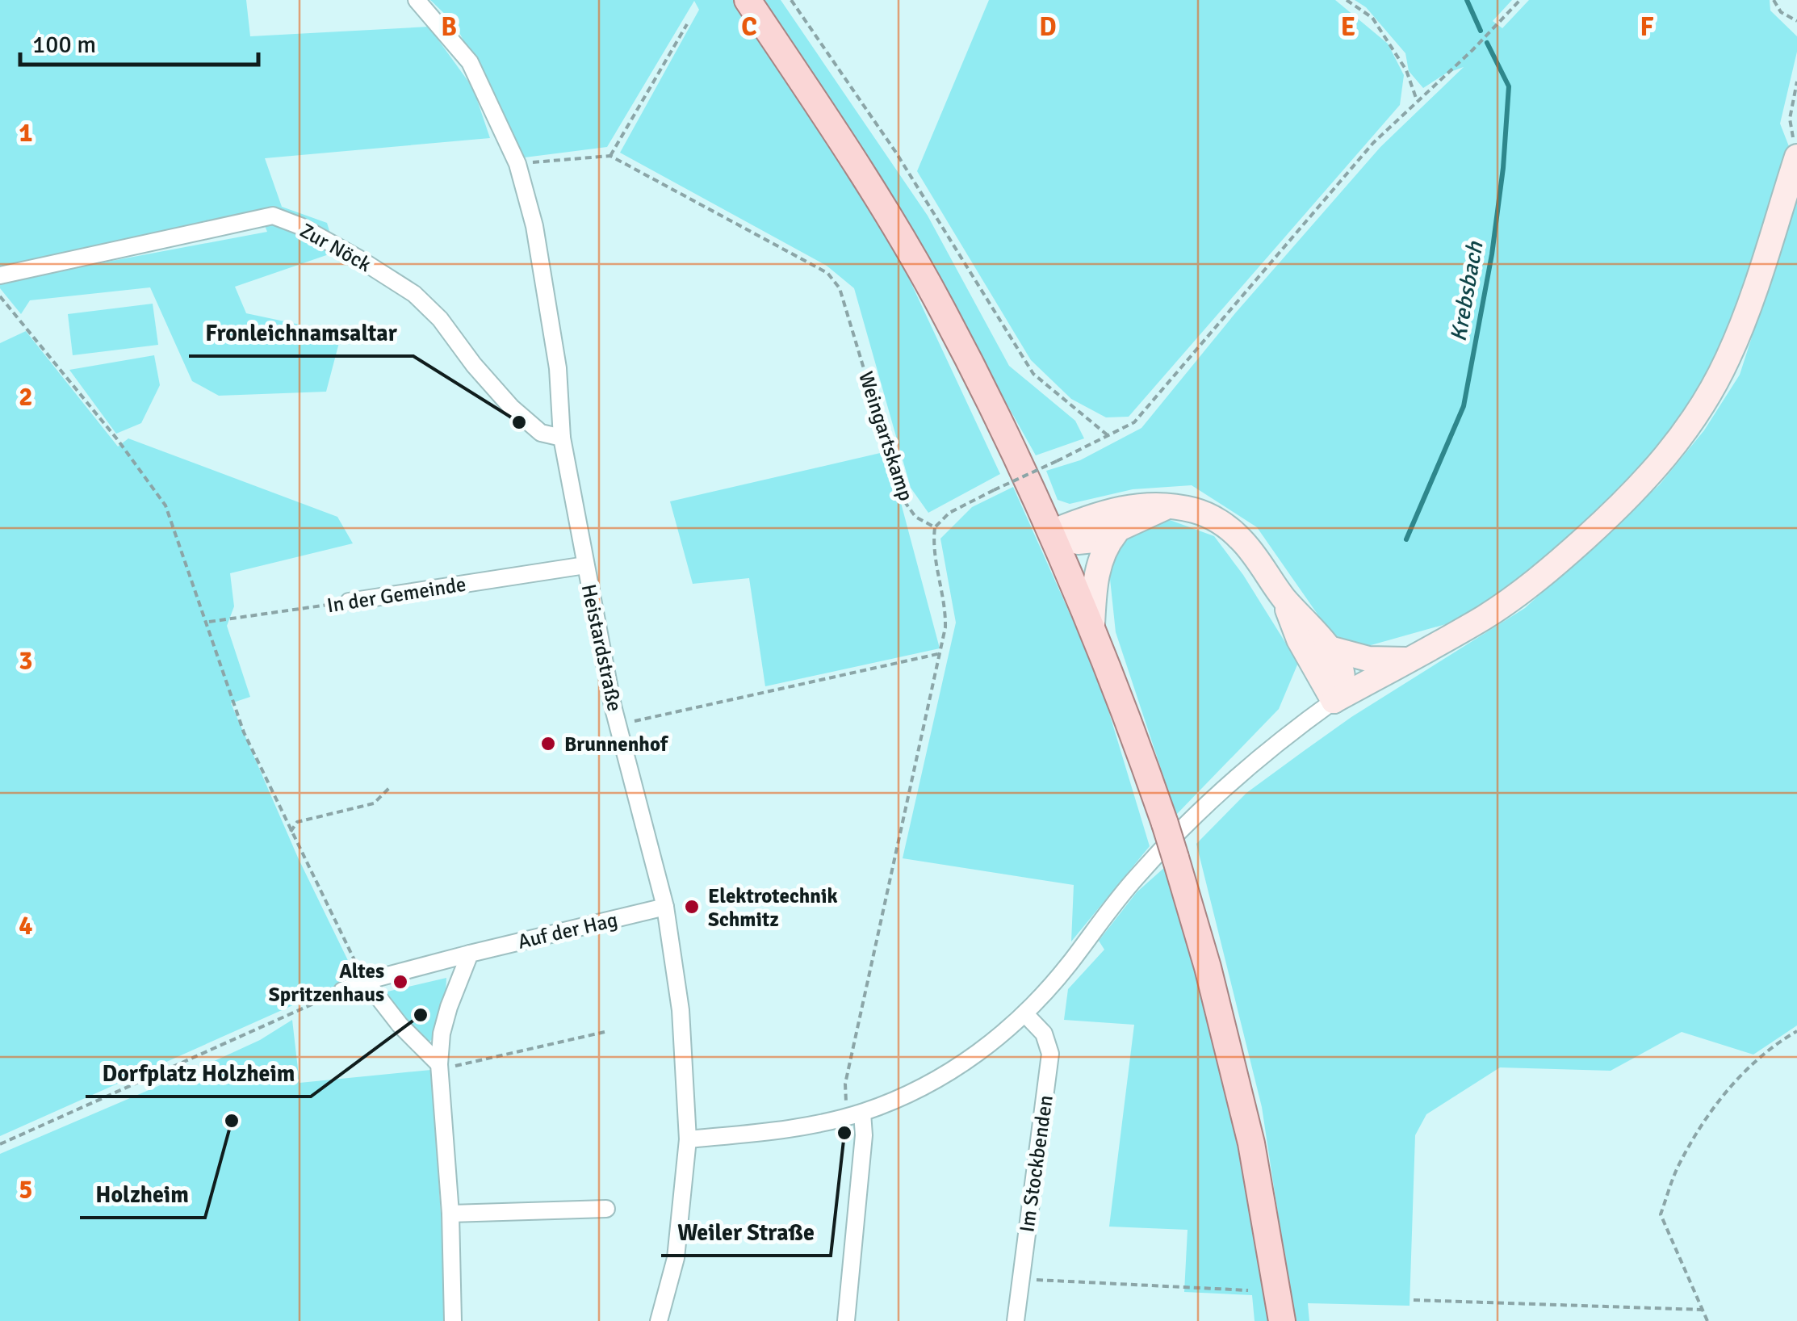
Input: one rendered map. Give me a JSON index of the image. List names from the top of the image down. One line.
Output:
{"streets":{"street":["Zur Nöck","In der Gemeinde","Heistardstraße","Auf der Hag","Im Stockbenden"],"path":["Weingartskamp"]},"crossings":[["Zur Nöck","Heistardstraße"],["In der Gemeinde","Heistardstraße"],["Heistardstraße","Auf der Hag"]],"water":["Krebsbach"],"places":["Fronleichnamsaltar","Brunnenhof","Elektrotechnik Schmitz","Altes Spritzenhaus","Dorfplatz Holzheim","Holzheim","Weiler Straße"],"scale_bar":"100 m","grid":{"columns":["B","C","D","E","F"],"rows":["1","2","3","4","5"]}}
